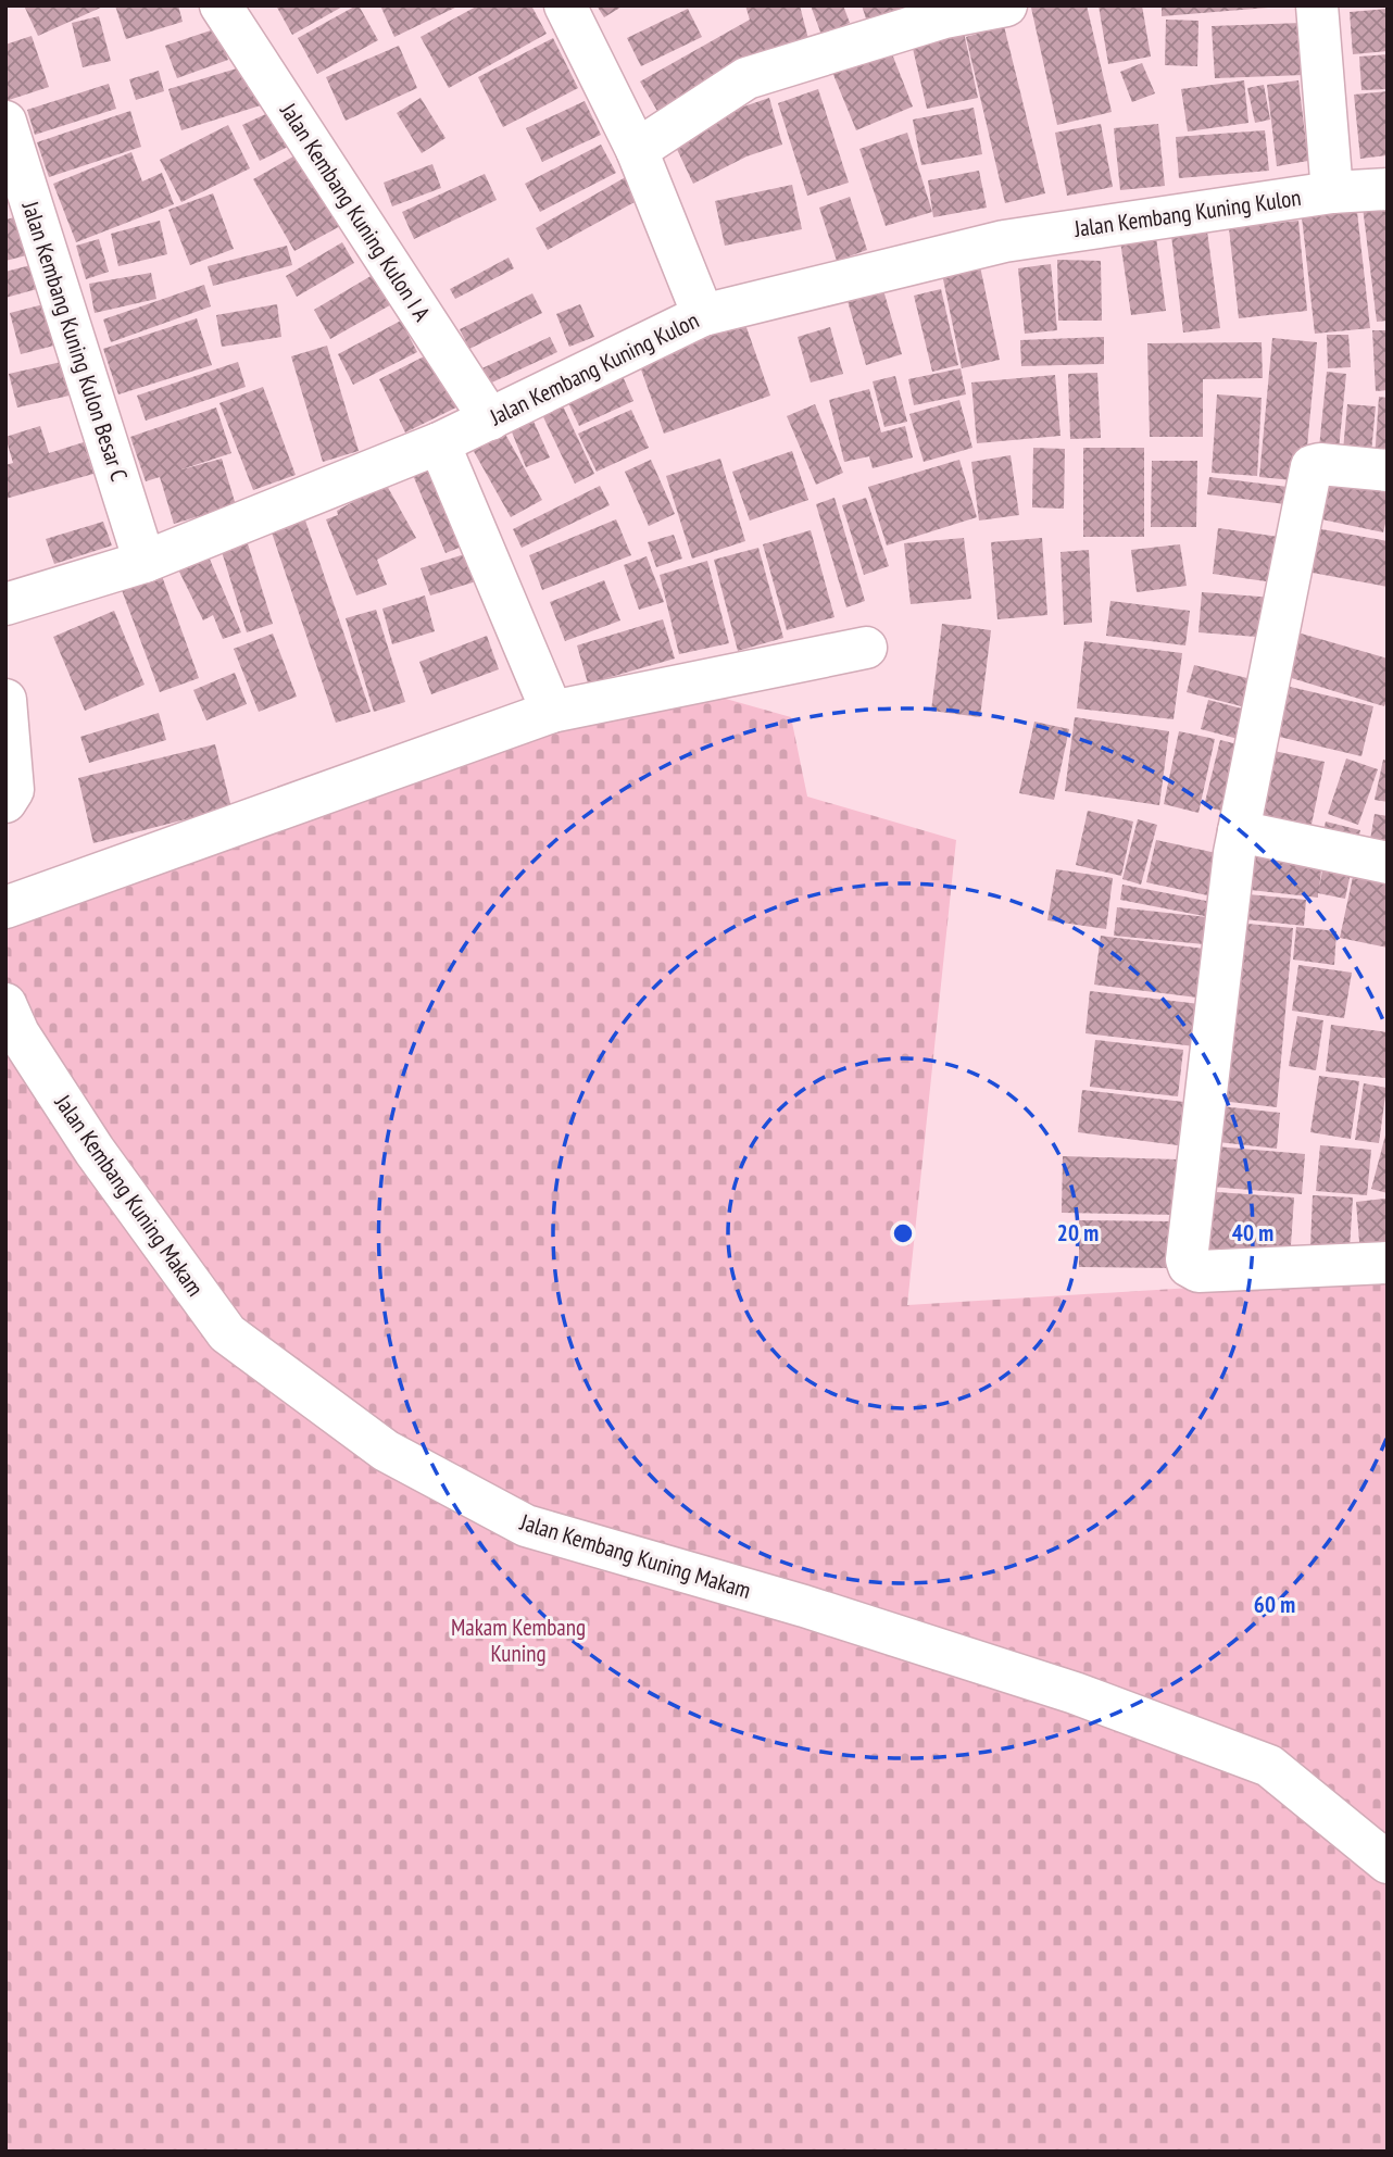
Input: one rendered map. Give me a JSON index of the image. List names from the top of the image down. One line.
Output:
{"streets":{"street":["Jalan Kembang Kuning Kulon I A","Jalan Kembang Kuning Kulon","Jalan Kembang Kuning Kulon Besar C","Jalan Kembang Kuning Makam"]},"crossings":[["Jalan Kembang Kuning Kulon I A","Jalan Kembang Kuning Kulon"],["Jalan Kembang Kuning Kulon","Jalan Kembang Kuning Kulon Besar C"]],"parks":["Makam Kembang Kuning"],"rings":["20 m","40 m","60 m"]}
